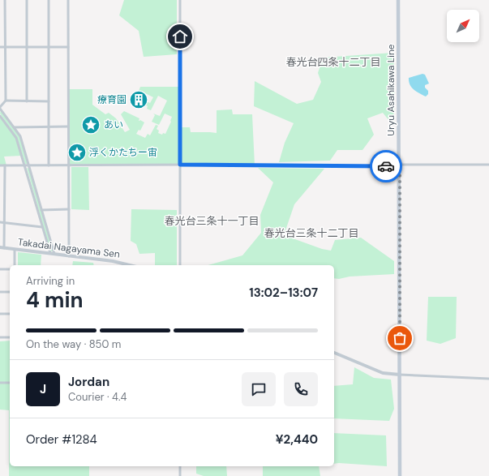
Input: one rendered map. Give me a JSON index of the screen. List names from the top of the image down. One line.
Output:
{"streets":{"main road":["Uryu Asahikawa Line"],"street":["Takadai Nagayama Sen"]},"districts":["春光台四条十二丁目","春光台三条十一丁目","春光台三条十二丁目"],"places":{"building":["療育園"],"place":["あい","浮くかたちー宙"]},"north":"top right","page":{"heading":["4 min","Arriving in","13:02–13:07"],"panel":["Jordan","Courier · 4.4","Order #1284","¥2,440"],"bar":"On the way · 850 m","round":"J"}}
